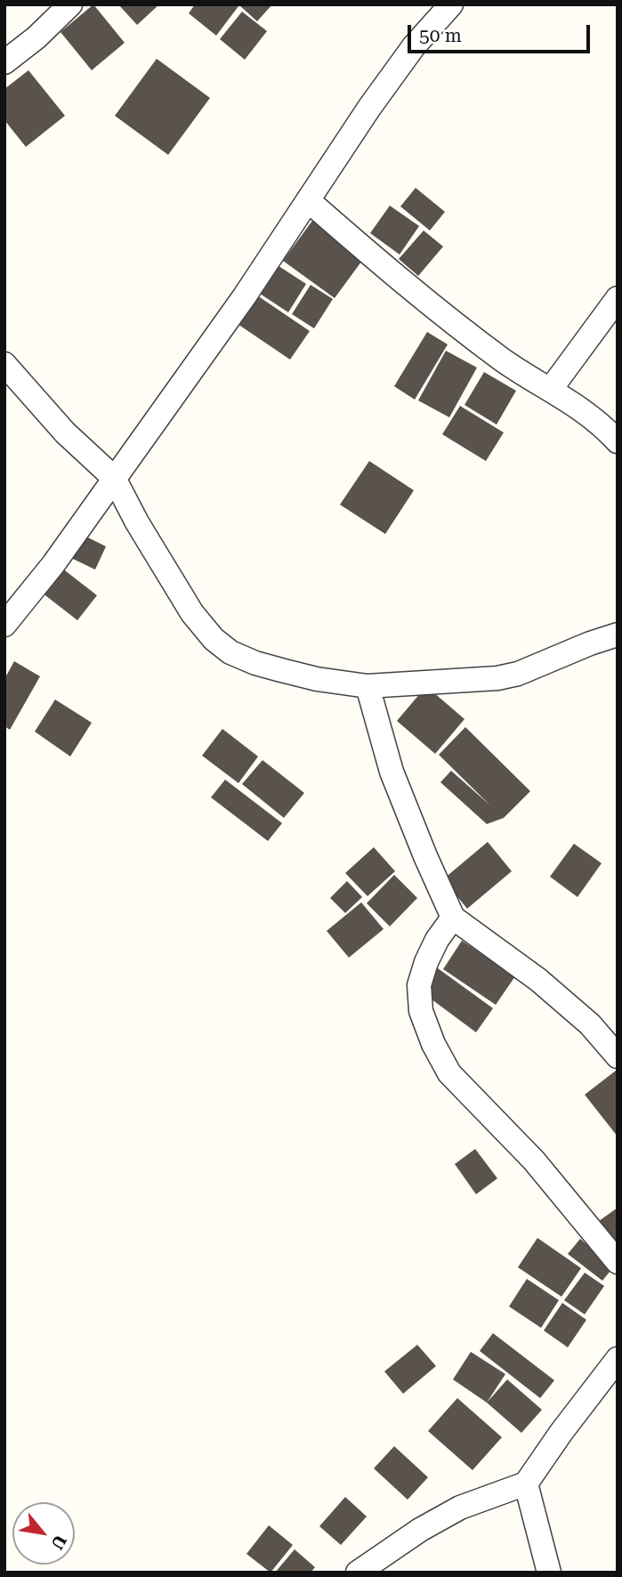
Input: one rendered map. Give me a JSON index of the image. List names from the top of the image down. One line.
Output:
{"scale_bar":"50 m","north":"bottom right"}
